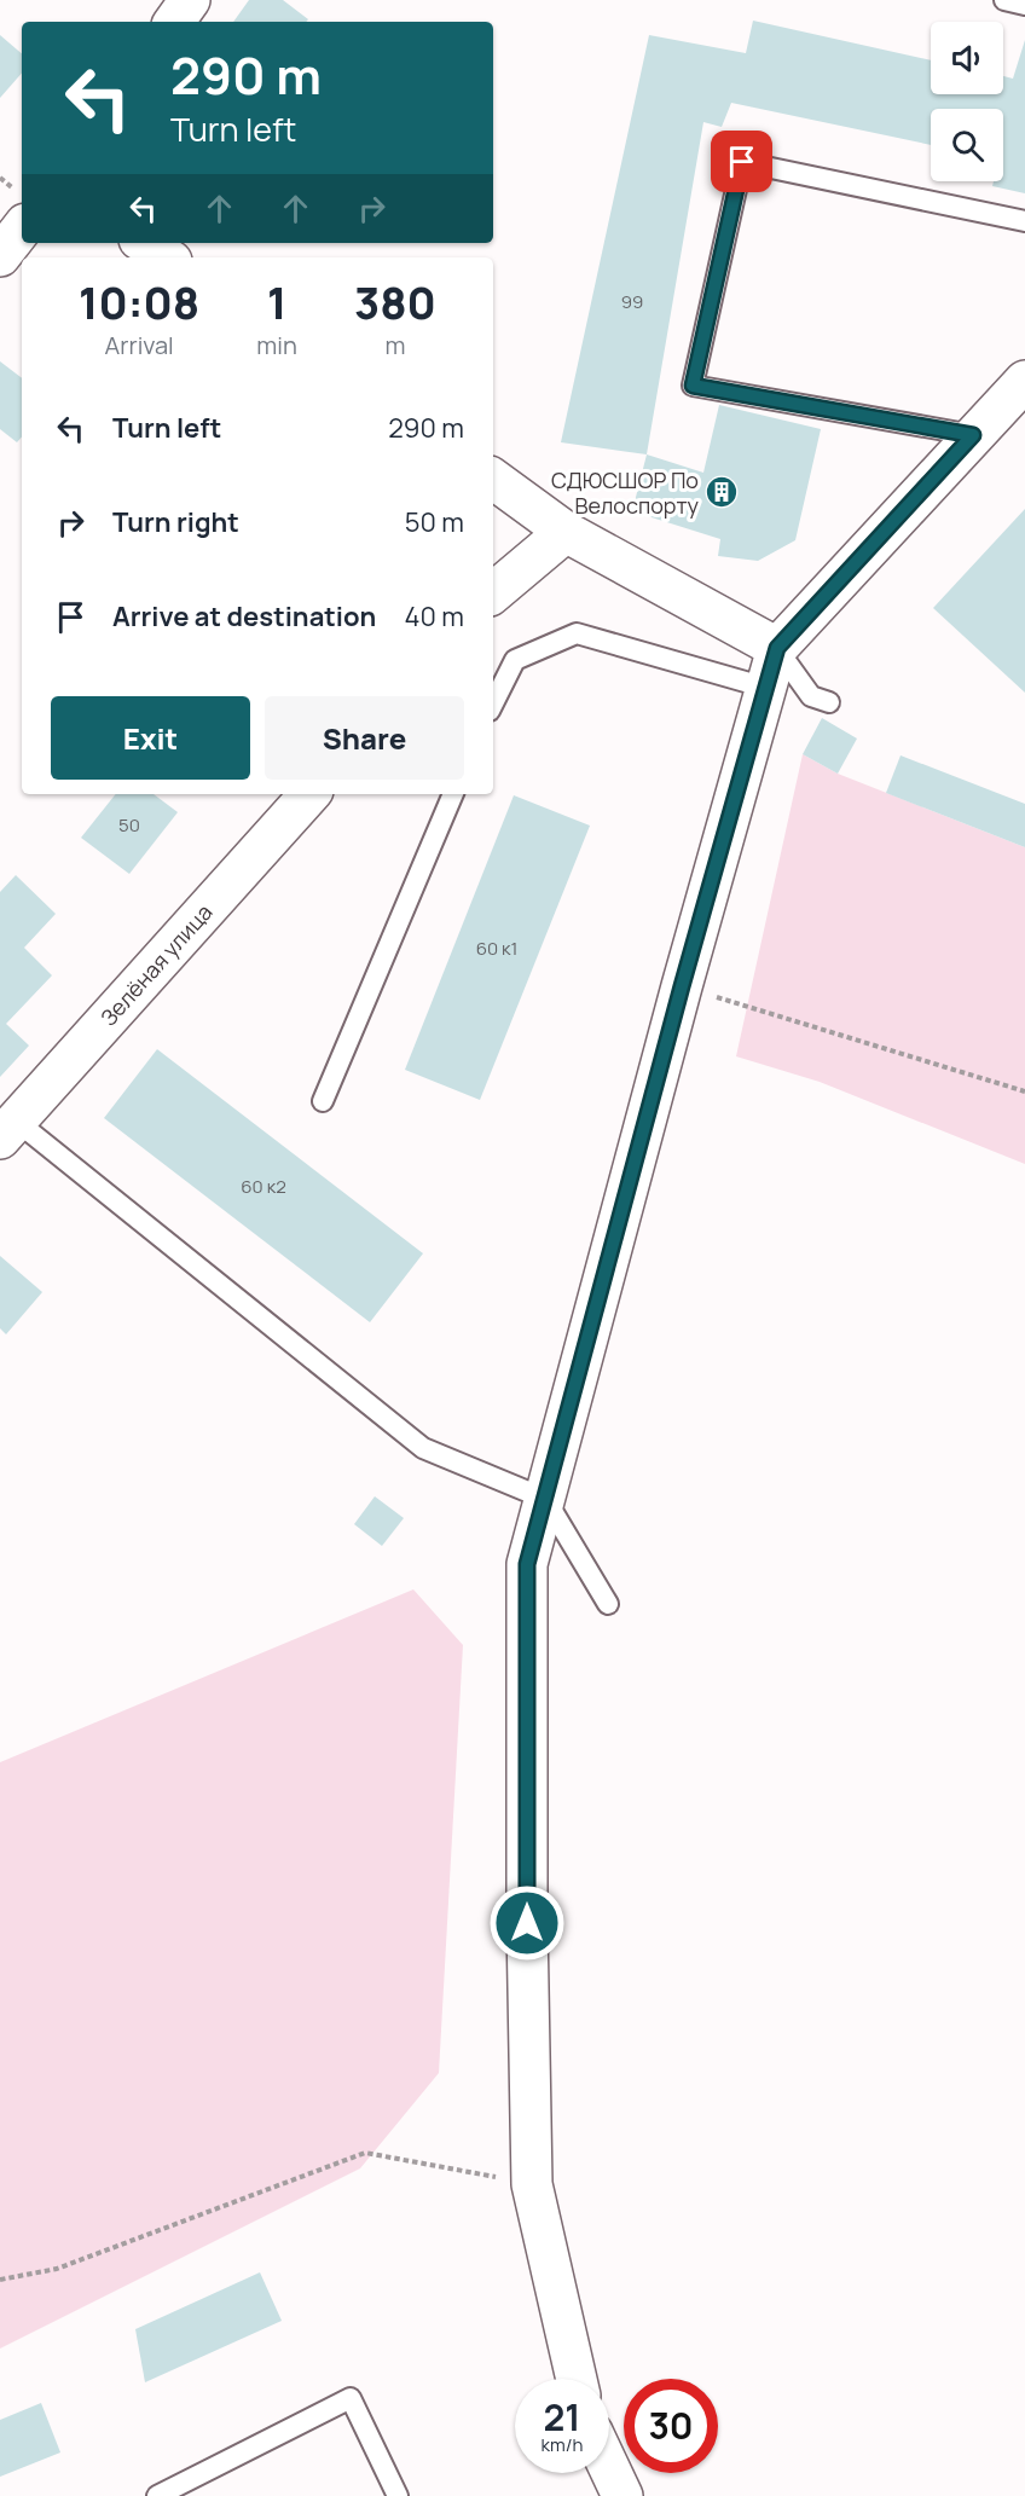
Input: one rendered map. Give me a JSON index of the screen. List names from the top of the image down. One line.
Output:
{"streets":{"street":["Зелёная улица"]},"places":{"building":["СДЮСШОР По Велоспорту"]},"house_numbers":["99","50","60 к1","60 к2"],"page":{"turn":["290 m","Turn left"],"eta":["10:08","Arrival","1","min","380","m"],"list":[{"name":"Turn left","value":"290 m"},{"name":"Turn right","value":"50 m"},{"name":"Arrive at destination","value":"40 m"}],"buttons":["Exit","Share"],"speed":"21 km/h","limit":"30"}}
